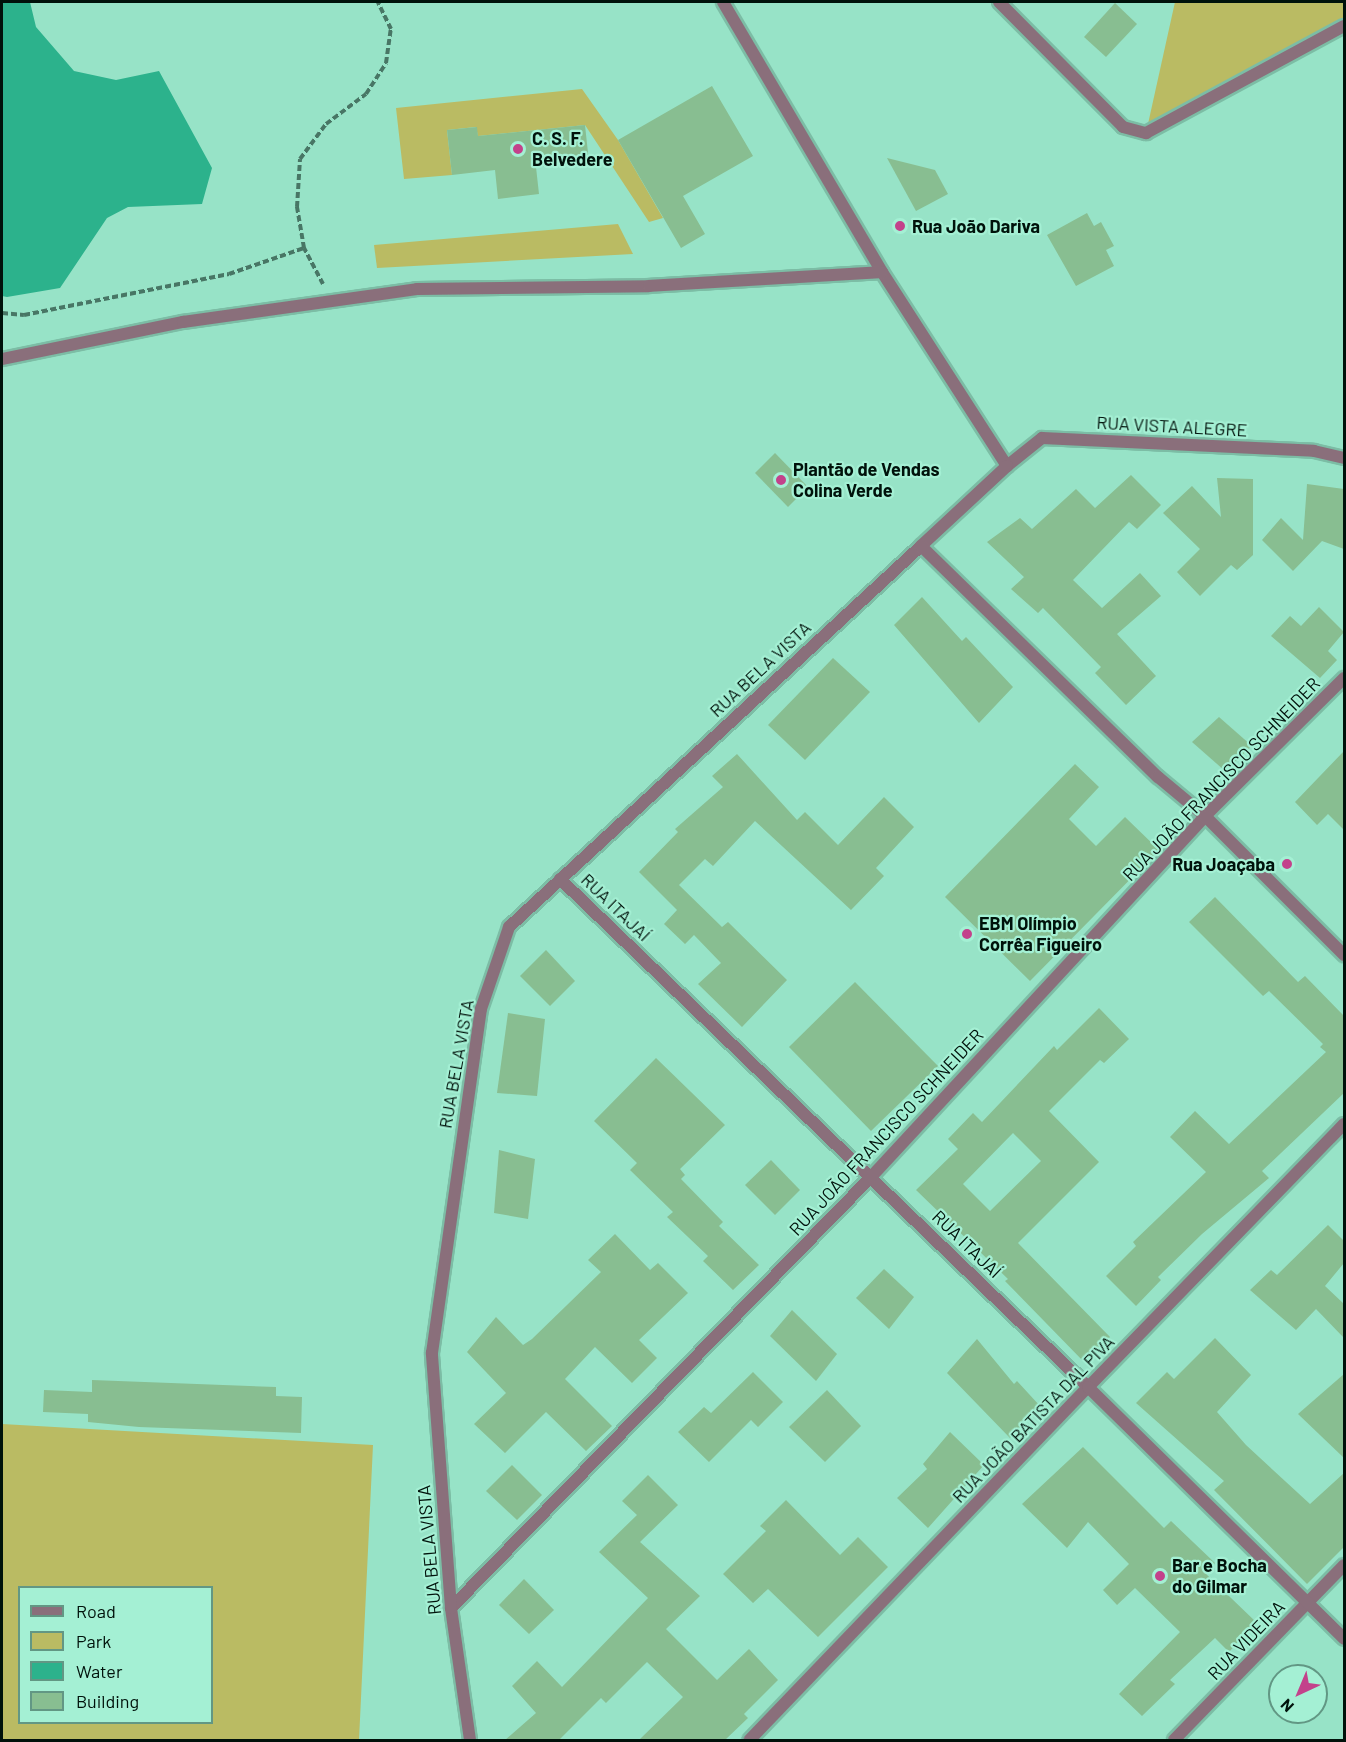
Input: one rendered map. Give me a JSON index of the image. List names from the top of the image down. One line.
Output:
{"streets":{"street":["RUA VISTA ALEGRE","RUA BELA VISTA","RUA JOÃO FRANCISCO SCHNEIDER","RUA ITAJAÍ","RUA JOÃO BATISTA DAL PIVA","RUA VIDEIRA"]},"crossings":[["RUA VISTA ALEGRE","RUA BELA VISTA"],["RUA BELA VISTA","RUA JOÃO FRANCISCO SCHNEIDER"],["RUA BELA VISTA","RUA ITAJAÍ"],["RUA JOÃO FRANCISCO SCHNEIDER","RUA ITAJAÍ"],["RUA ITAJAÍ","RUA JOÃO BATISTA DAL PIVA"],["RUA ITAJAÍ","RUA VIDEIRA"]],"places":["C. S. F. Belvedere","Rua João Dariva","Plantão de Vendas Colina Verde","Rua Joaçaba","EBM Olímpio Corrêa Figueiro","Bar e Bocha do Gilmar"],"legend":["Road","Park","Water","Building"],"north":"bottom left"}
